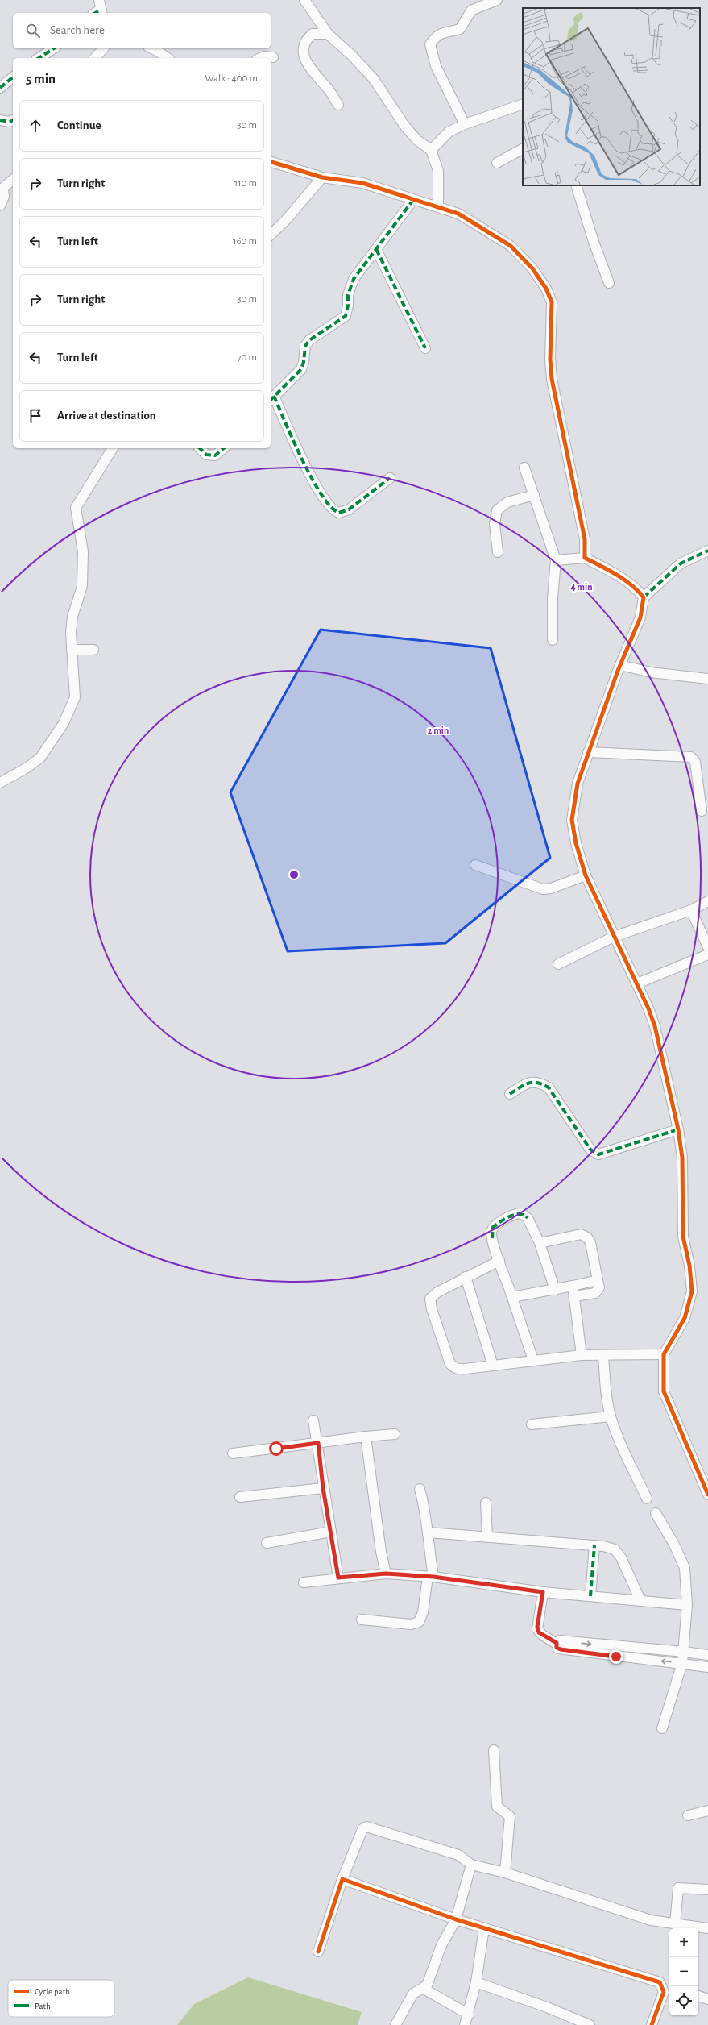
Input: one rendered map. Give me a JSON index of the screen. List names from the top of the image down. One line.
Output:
{"legend":["Cycle path","Path"],"page":{"search":"Search here","heading":["5 min","Walk · 400 m"],"list":[["Continue","30 m"],["Turn right","110 m"],["Turn left","160 m"],["Turn right","30 m"],["Turn left","70 m"],"Arrive at destination"],"map_buttons":["+","−"]},"rings":["4 min","2 min"]}
